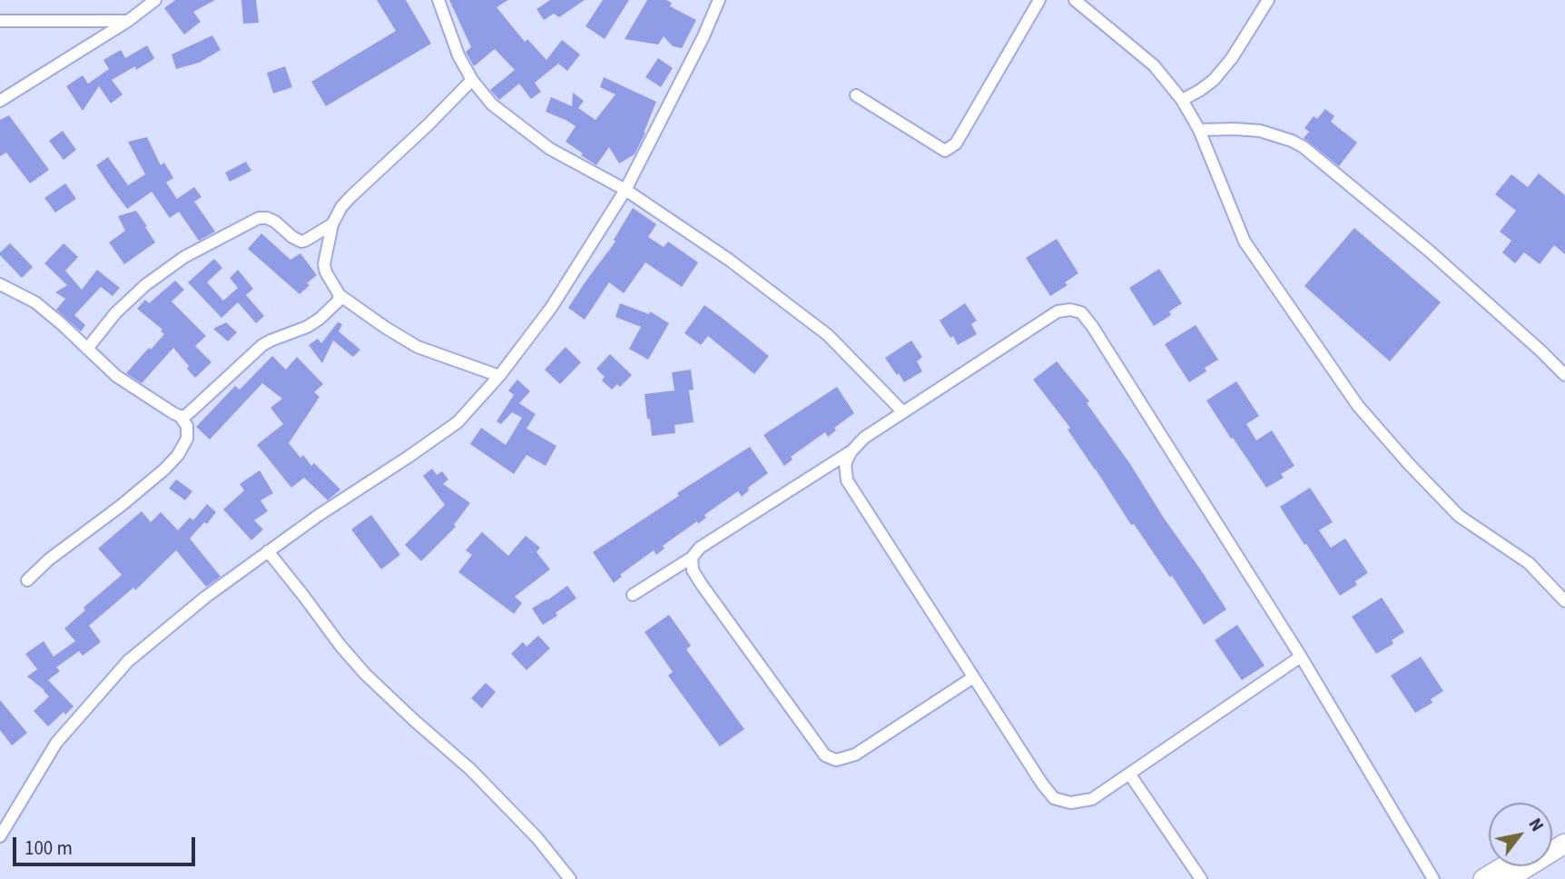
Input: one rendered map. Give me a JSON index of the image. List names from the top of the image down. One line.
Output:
{"scale_bar":"100 m","north":"top right"}
